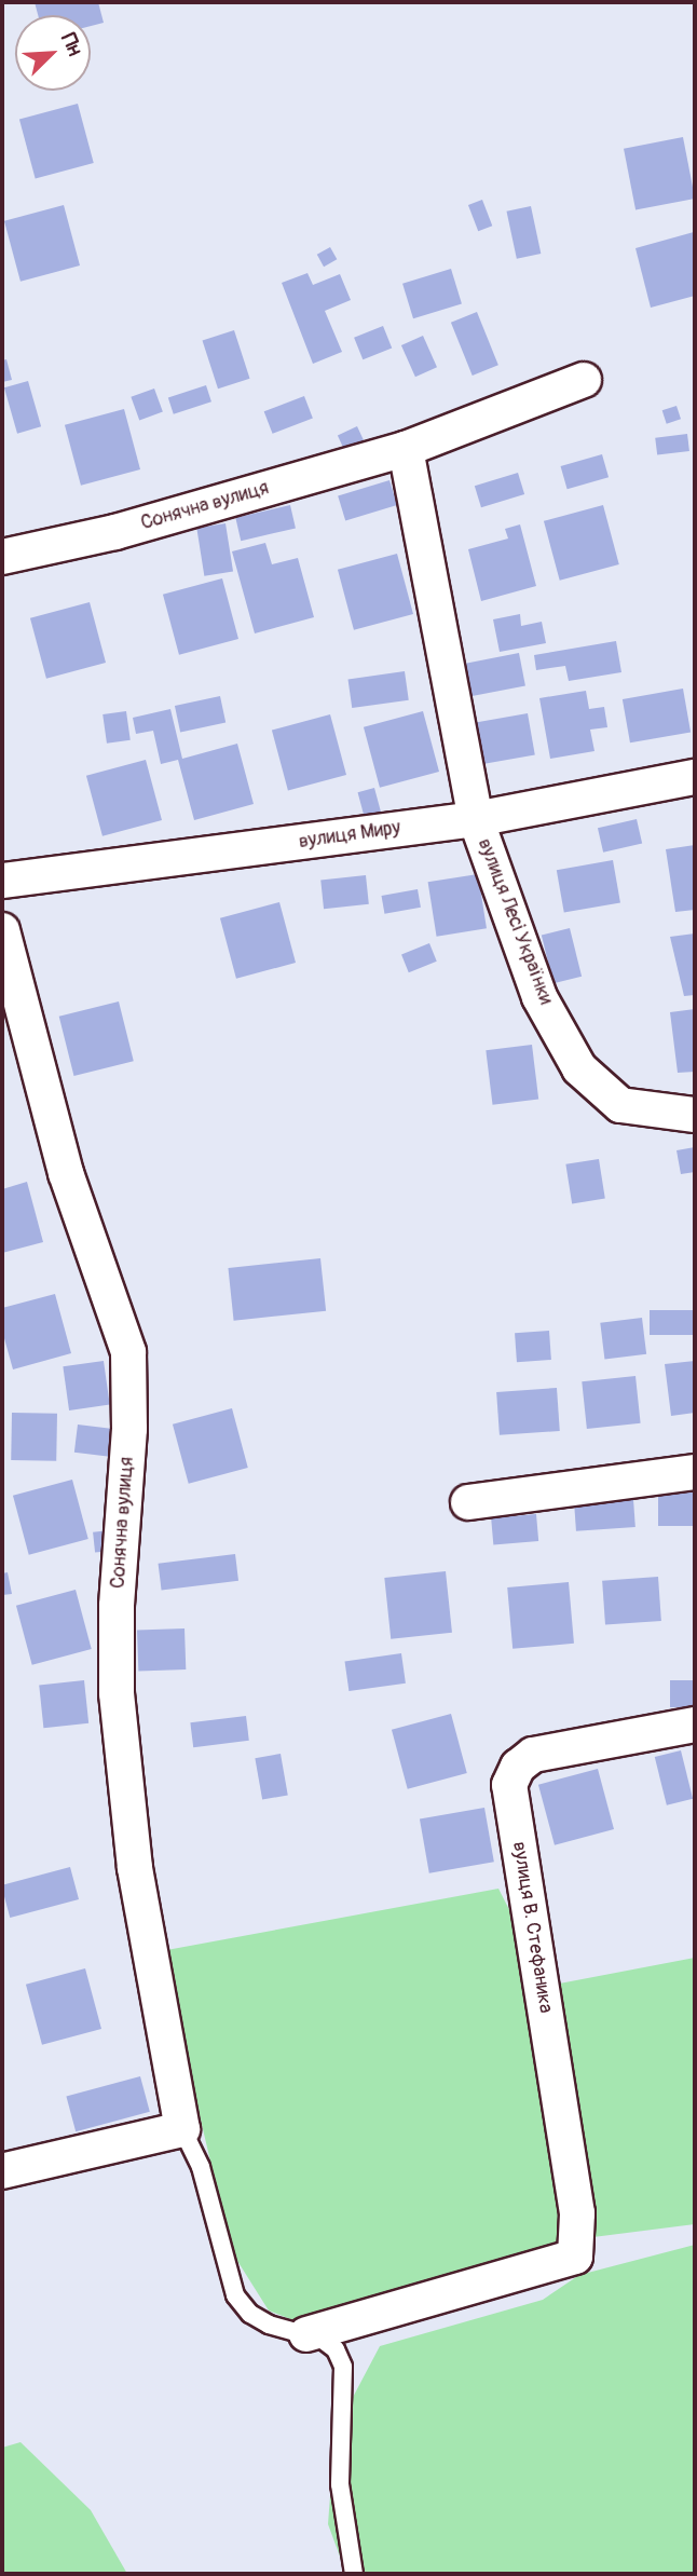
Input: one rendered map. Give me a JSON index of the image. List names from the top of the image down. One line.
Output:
{"streets":{"street":["Сонячна вулиця","вулиця Миру","вулиця Лесі Українки","вулиця В. Стефаника"]},"crossings":[["вулиця Миру","вулиця Лесі Українки"]],"north":"top right"}
